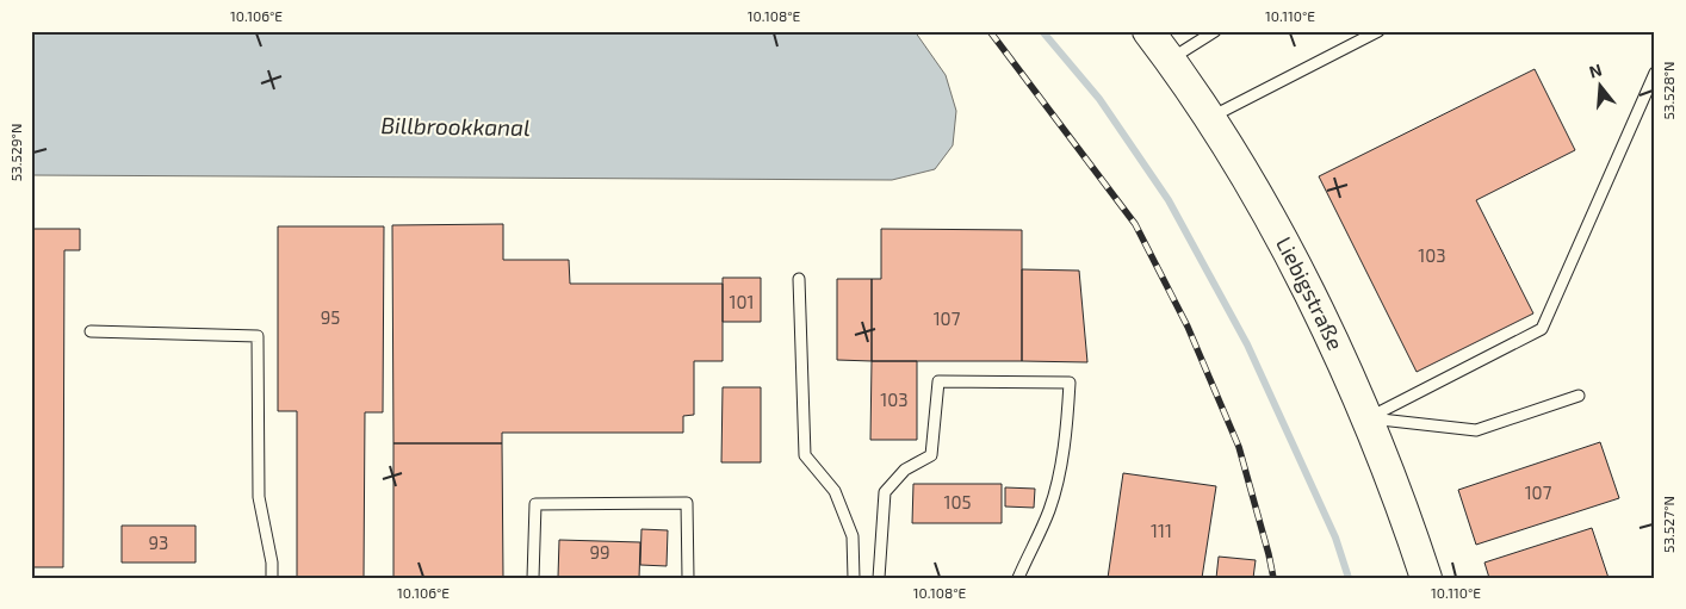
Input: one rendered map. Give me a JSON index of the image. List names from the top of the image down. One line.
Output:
{"streets":{"main road":["Liebigstraße"]},"water":["Billbrookkanal"],"house_numbers":["103","101","95","107","103","107","105","111","93","99"],"north":"top","coordinates":["10.106°E","10.108°E","10.110°E","53.528°N","53.529°N","53.527°N"]}
